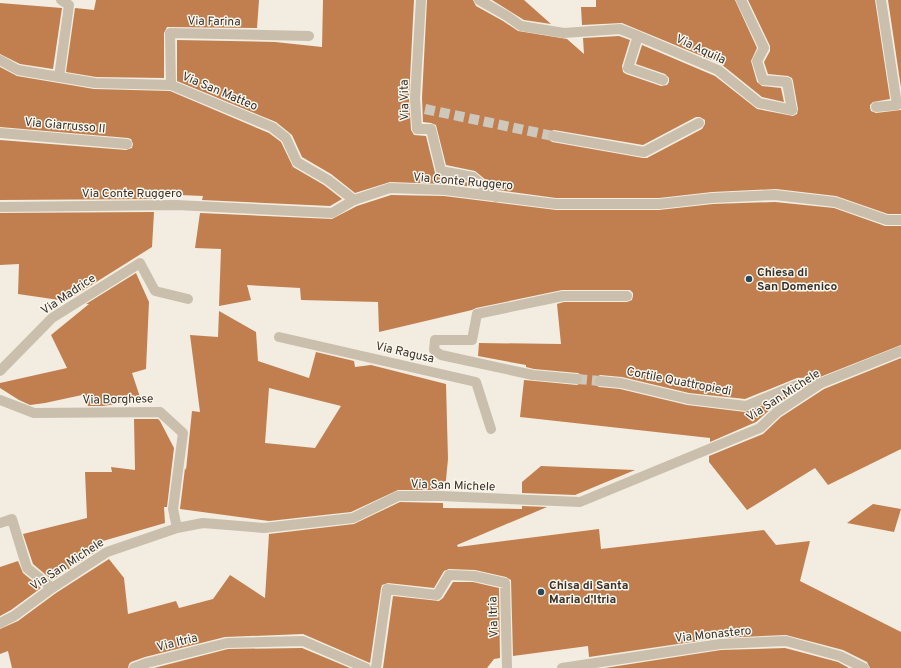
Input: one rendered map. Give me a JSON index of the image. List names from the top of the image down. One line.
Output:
{"streets":{"street":["Via Farina","Via Aquila","Via San Matteo","Via Vita","Via Giarrusso II","Via Conte Ruggero","Via Madrice","Via Ragusa","Cortile Quattropiedi","Via San Michele","Via Borghese","Via Itria","Via Monastero"]},"crossings":[["Via Farina","Via San Matteo"],["Via San Matteo","Via Conte Ruggero"],["Via Vita","Via Conte Ruggero"],["Cortile Quattropiedi","Via San Michele"],["Via San Michele","Via Borghese"]],"places":["Chiesa di San Domenico","Chisa di Santa Maria d'Itria"]}
